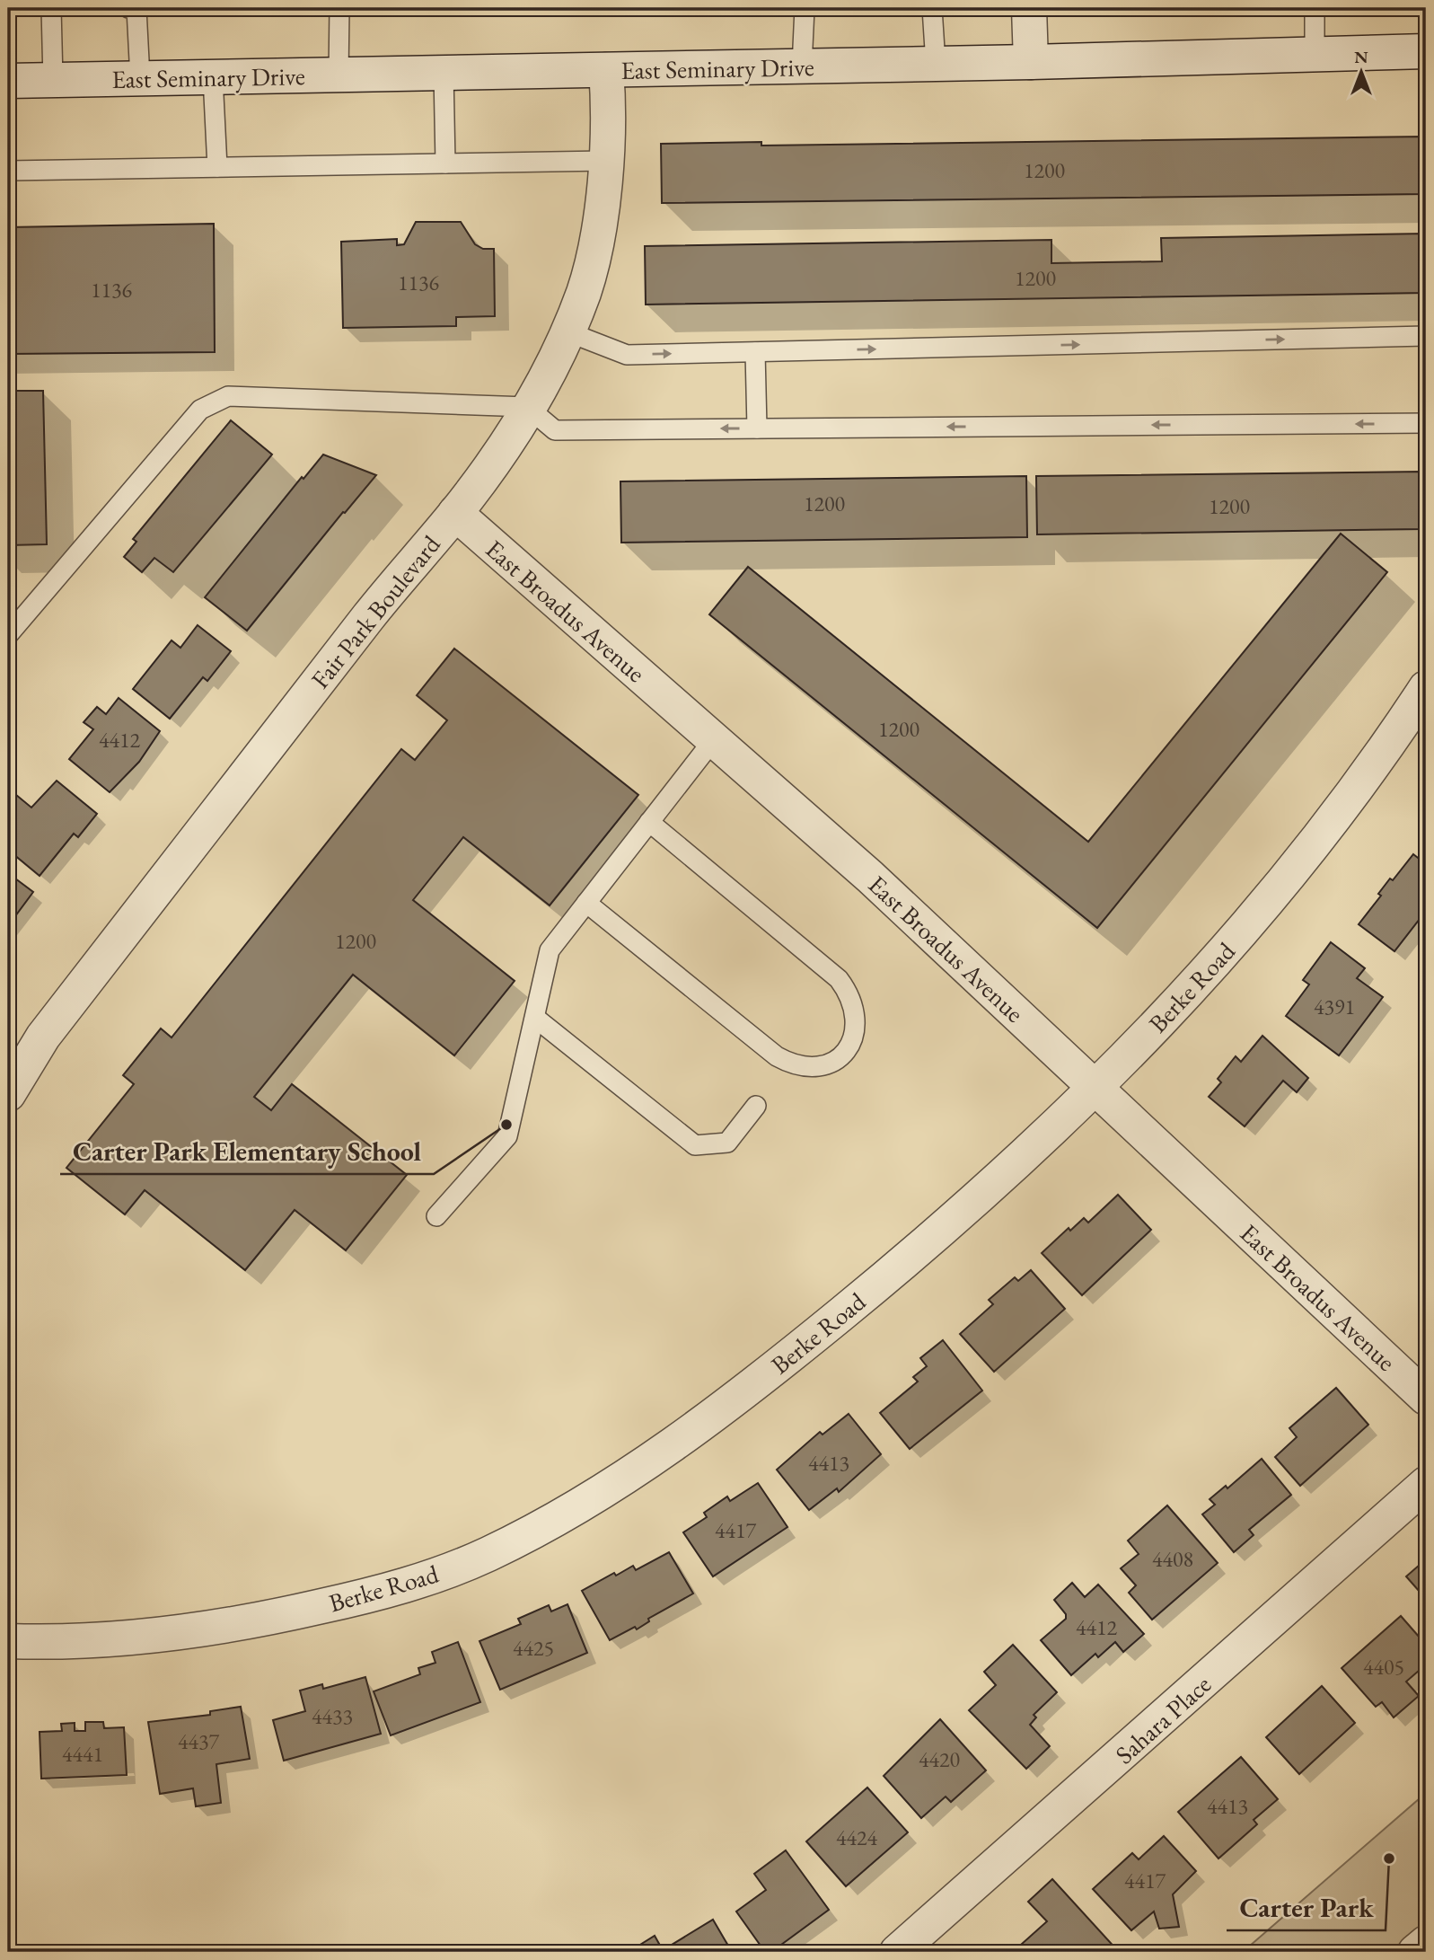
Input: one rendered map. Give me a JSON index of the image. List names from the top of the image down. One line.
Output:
{"streets":{"street":["East Seminary Drive","East Broadus Avenue","Fair Park Boulevard","Berke Road","Sahara Place"]},"crossings":[["East Seminary Drive","Fair Park Boulevard"],["East Broadus Avenue","Fair Park Boulevard"],["East Broadus Avenue","Berke Road"]],"places":["Carter Park Elementary School","Carter Park"],"house_numbers":["1200","1200","1136","1136","1200","1200","1200","4412","1200","4391","4413","4417","4408","4412","4425","4405","4433","4437","4441","4420","4413","4424","4417"],"north":"top"}
